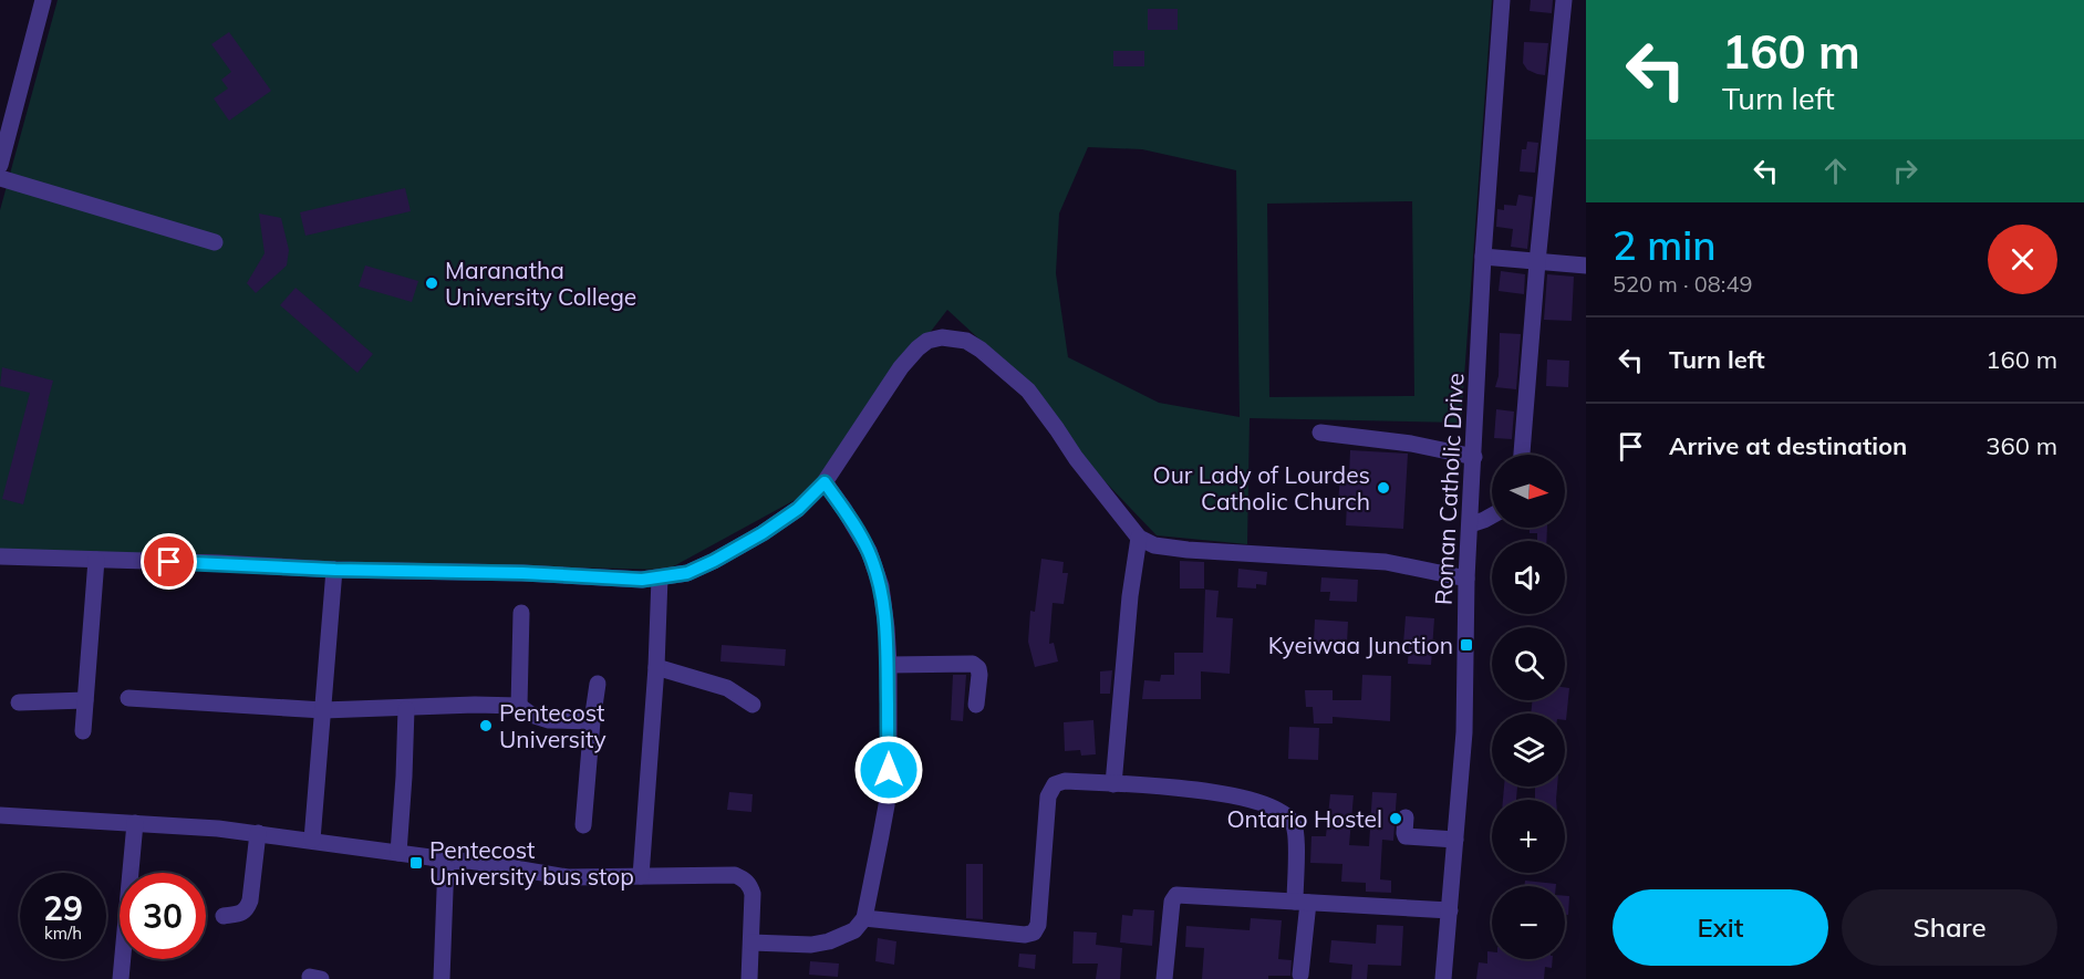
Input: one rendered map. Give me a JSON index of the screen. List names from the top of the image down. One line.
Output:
{"streets":{"street":["Roman Catholic Drive"]},"places":{"other":["Maranatha University College","Our Lady of Lourdes Catholic Church","Pentecost University","Ontario Hostel"],"transit":["Kyeiwaa Junction","Pentecost University bus stop"]},"north":"right","page":{"turn":["160 m","Turn left"],"heading":["2 min","520 m · 08:49"],"list":[{"name":"Turn left","value":"160 m"},{"name":"Arrive at destination","value":"360 m"}],"map_buttons":["+","−"],"speed":"29 km/h","limit":"30","buttons":["Exit","Share"]}}
